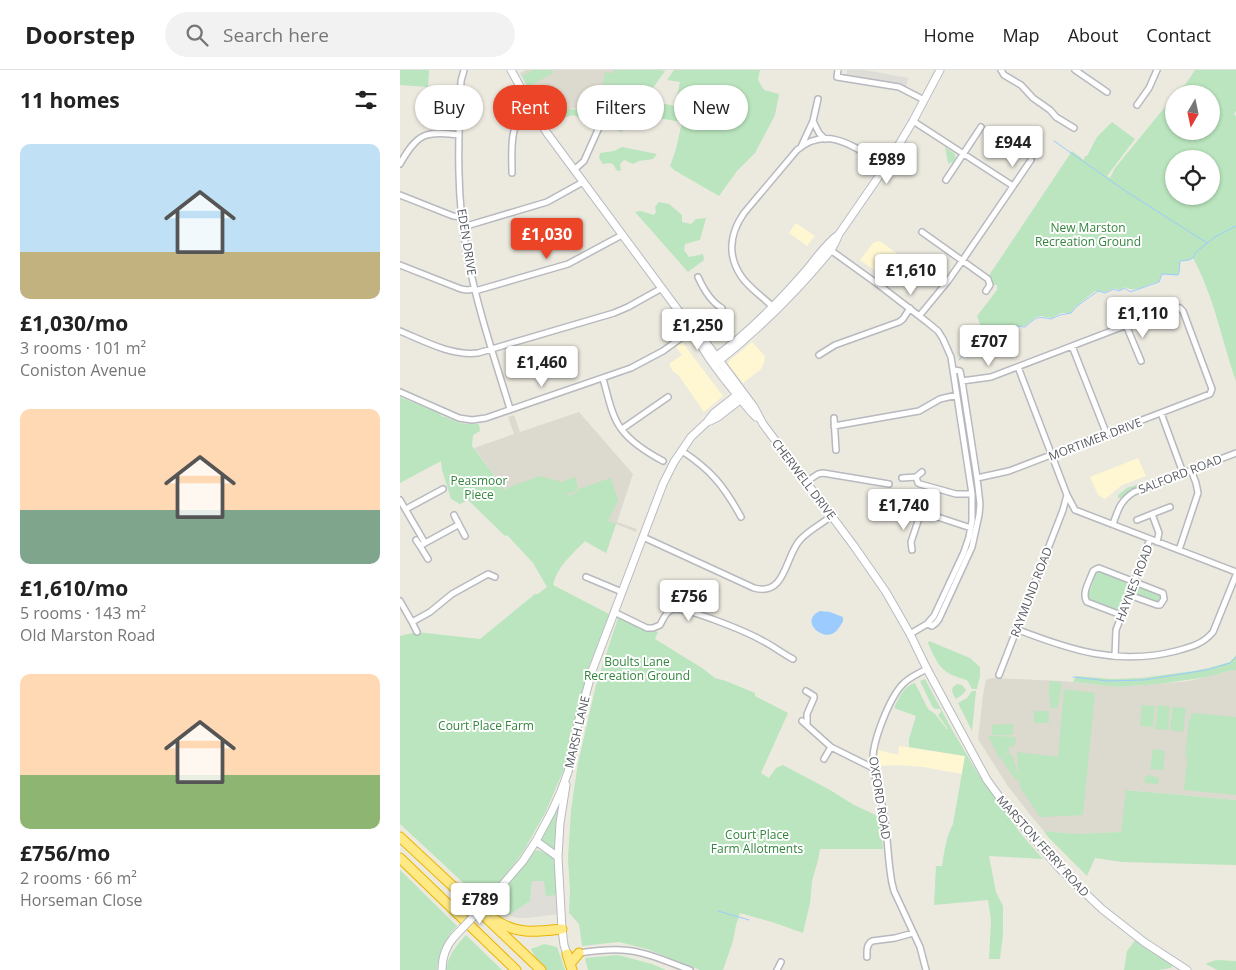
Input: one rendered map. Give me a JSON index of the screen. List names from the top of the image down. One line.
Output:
{"streets":{"main road":["CHERWELL DRIVE","MARSH LANE","MARSTON FERRY ROAD"],"street":["EDEN DRIVE","MORTIMER DRIVE","SALFORD ROAD","HAYNES ROAD","RAYMUND ROAD","OXFORD ROAD"]},"crossings":[["CHERWELL DRIVE","MARSH LANE"],["CHERWELL DRIVE","MARSTON FERRY ROAD"],["OXFORD ROAD","MARSTON FERRY ROAD"]],"parks":["New Marston Recreation Ground","Peasmoor Piece","Boults Lane Recreation Ground","Court Place Farm","Court Place Farm Allotments"],"north":"bottom","page":{"header":"Doorstep","search":"Search here","nav":["Home","Map","About","Contact"],"heading":"11 homes","chip":["Buy","Rent","Filters","New"],"price":["£944","£989","£1,030","£1,610","£1,110","£1,250","£707","£1,460","£1,740","£756","£789"],"list":[{"name":"£1,030/mo","note":"3 rooms · 101 m² · Coniston Avenue"},{"name":"£1,610/mo","note":"5 rooms · 143 m² · Old Marston Road"},{"name":"£756/mo","note":"2 rooms · 66 m² · Horseman Close"}]}}
